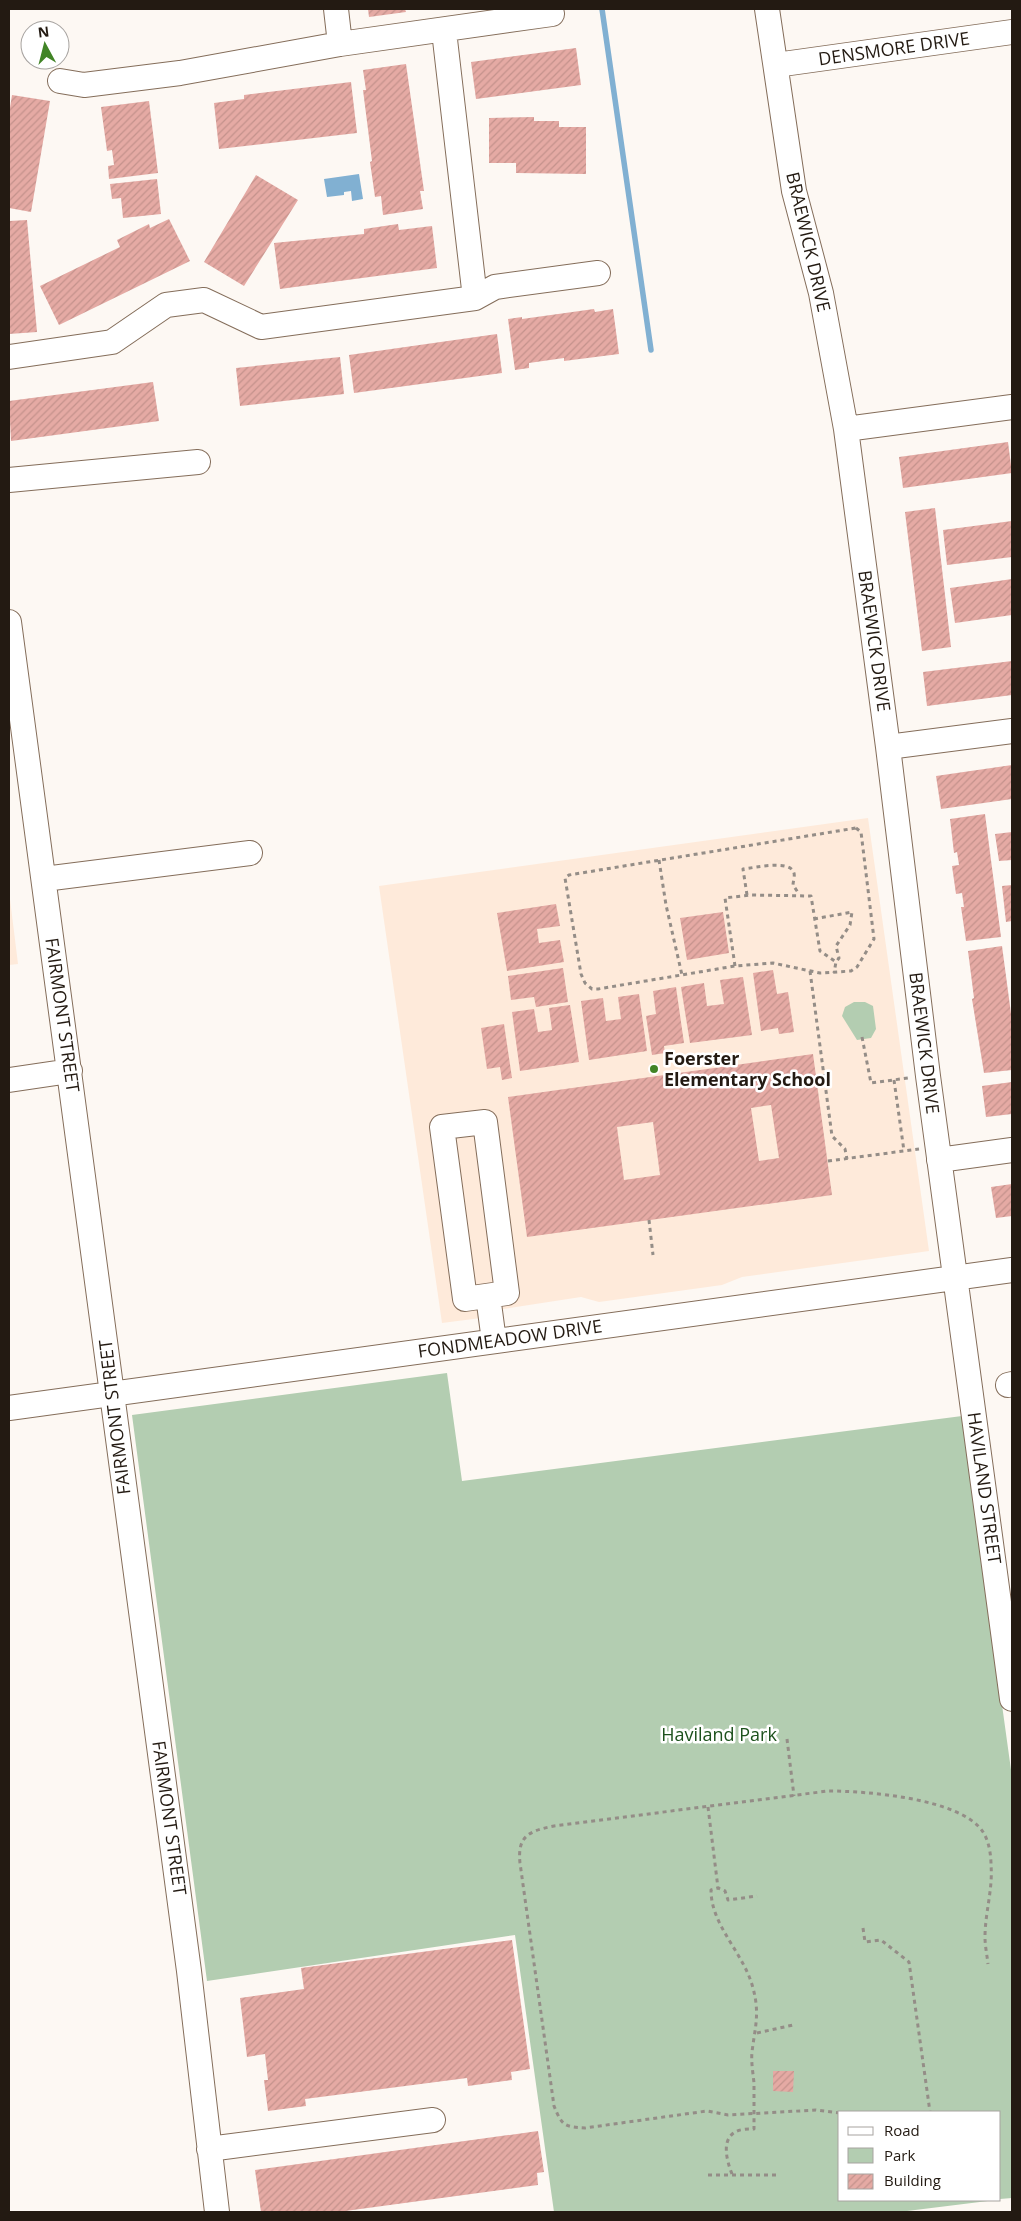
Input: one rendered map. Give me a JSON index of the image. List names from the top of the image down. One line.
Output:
{"streets":{"street":["DENSMORE DRIVE","BRAEWICK DRIVE","FAIRMONT STREET","FONDMEADOW DRIVE","HAVILAND STREET"]},"crossings":[["DENSMORE DRIVE","BRAEWICK DRIVE"],["BRAEWICK DRIVE","FONDMEADOW DRIVE"],["BRAEWICK DRIVE","HAVILAND STREET"],["FAIRMONT STREET","FONDMEADOW DRIVE"],["FONDMEADOW DRIVE","HAVILAND STREET"]],"parks":["Haviland Park"],"places":["Foerster Elementary School"],"legend":["Road","Park","Building"],"north":"top"}
